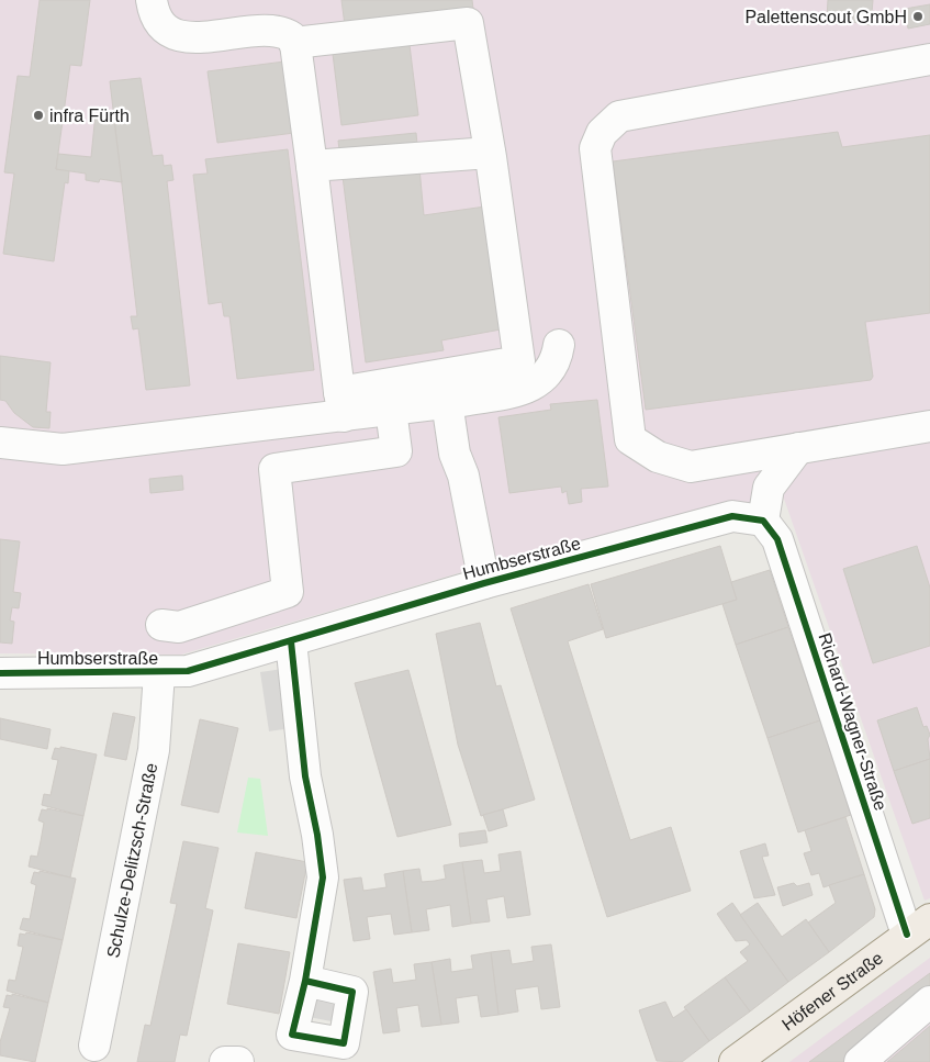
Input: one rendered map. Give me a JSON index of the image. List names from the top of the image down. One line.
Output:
{"streets":{"main road":["Höfener Straße"],"street":["Humbserstraße","Richard-Wagner-Straße","Schulze-Delitzsch-Straße"]},"crossings":[["Humbserstraße","Richard-Wagner-Straße"],["Humbserstraße","Schulze-Delitzsch-Straße"],["Richard-Wagner-Straße","Höfener Straße"]],"places":["Palettenscout GmbH","infra Fürth"]}
